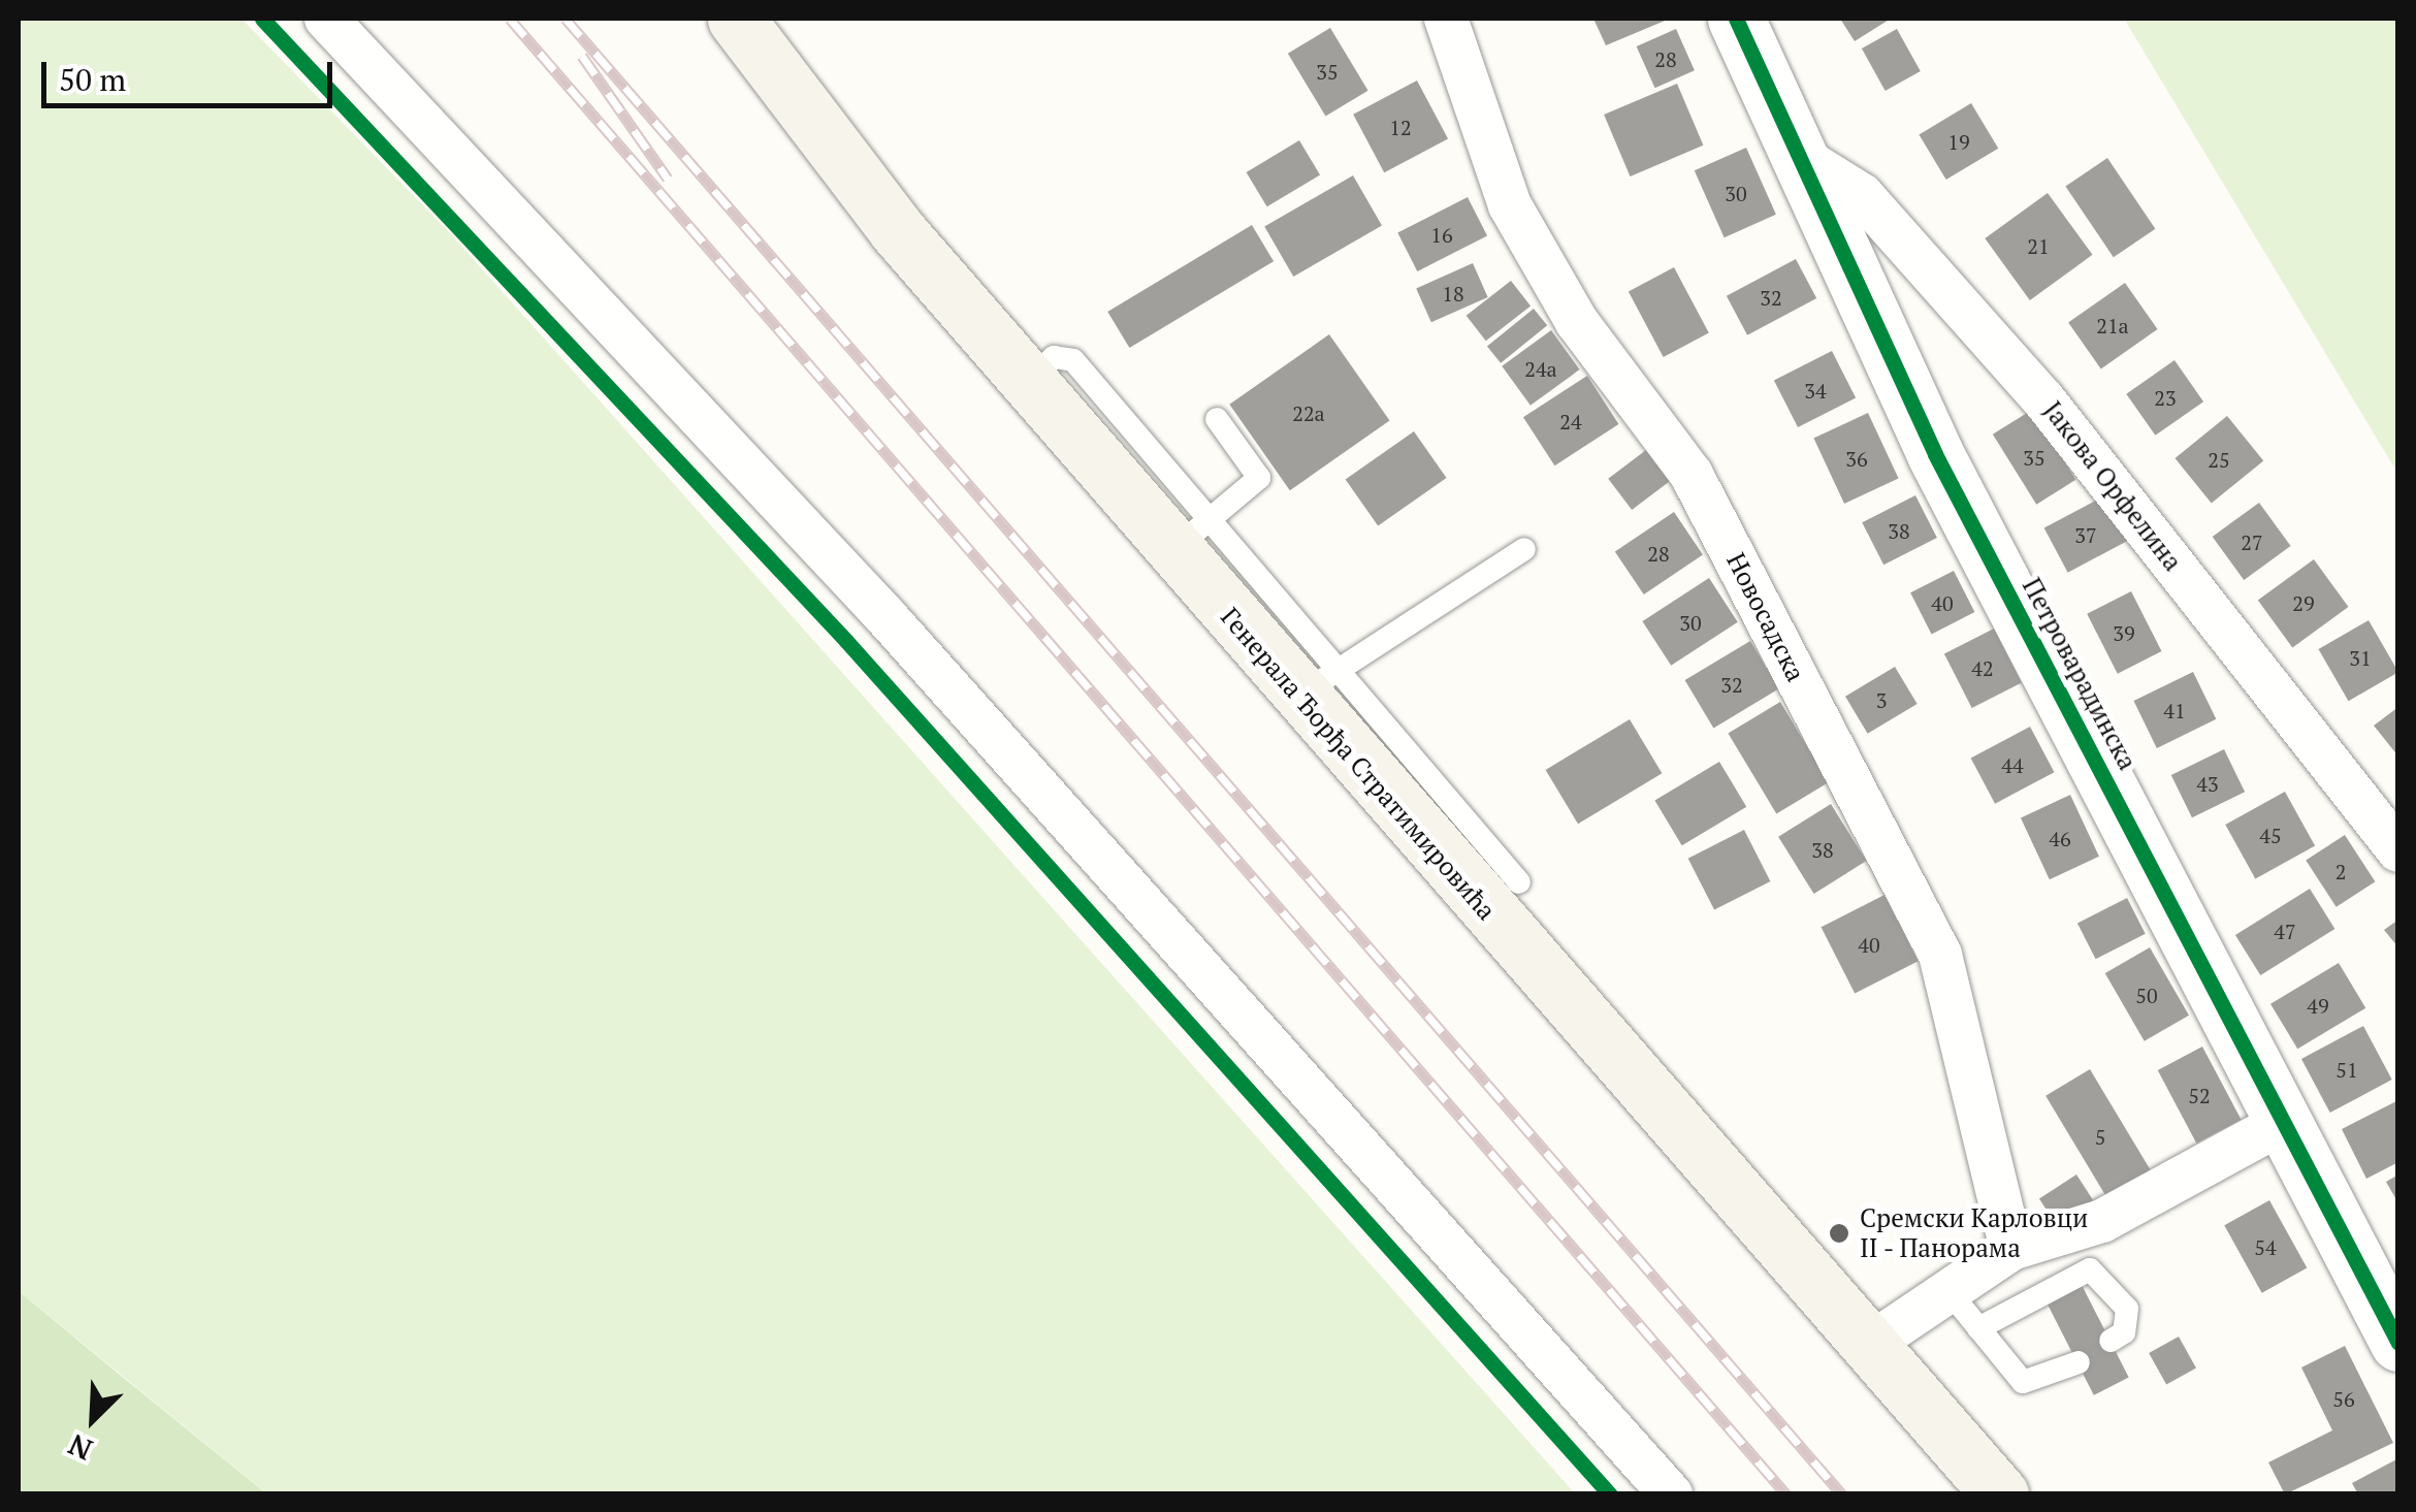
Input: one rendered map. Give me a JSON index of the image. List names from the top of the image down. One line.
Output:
{"streets":{"main road":["Генерала Ђорђа Стратимировића"],"street":["Јакова Орфелина","Новосадска","Петроварадинска"]},"crossings":[["Јакова Орфелина","Петроварадинска"]],"places":["Сремски Карловци II - Панорама"],"house_numbers":["28","35","12","19","30","16","21","18","32","21a","24a","34","23","22a","24","35","36","25","38","37","27","28","40","29","30","39","31","42","32","3","41","44","43","45","46","38","2","47","40","50","49","51","52","5","54","56"],"scale_bar":"50 m","north":"bottom left"}
